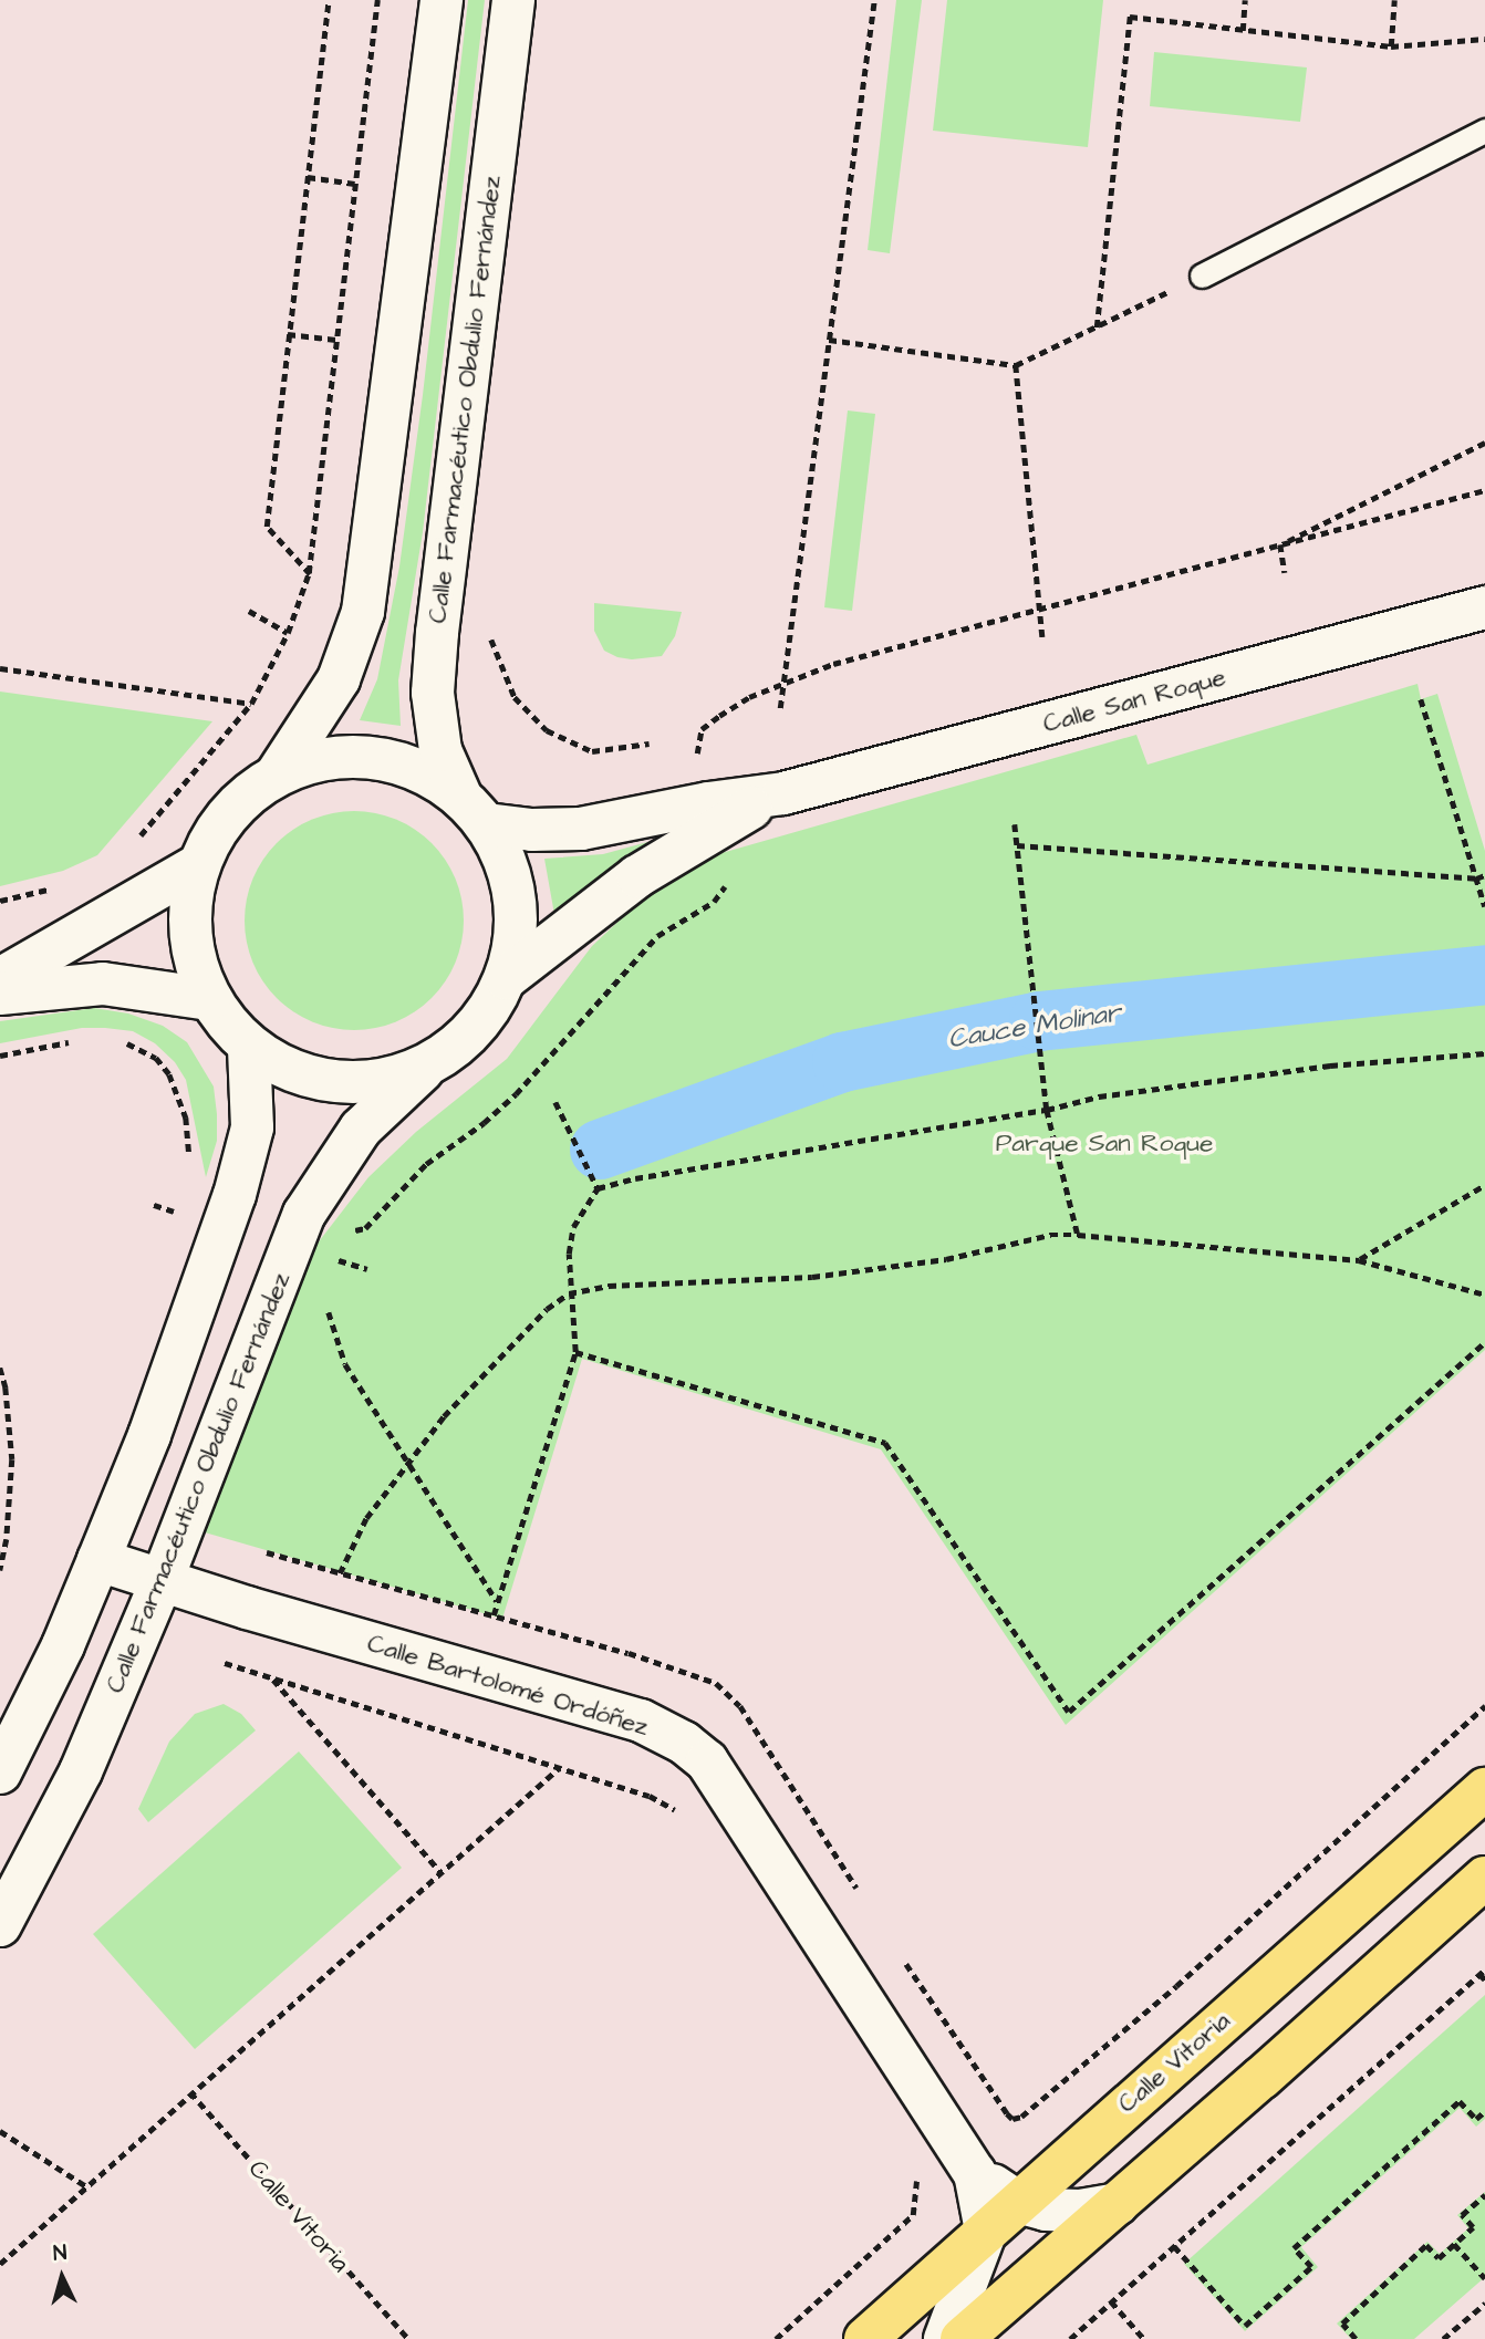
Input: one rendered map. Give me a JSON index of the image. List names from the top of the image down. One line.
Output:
{"streets":{"highway":["Calle Vitoria"],"street":["Calle Farmacéutico Obdulio Fernández","Calle San Roque","Calle Bartolomé Ordóñez"]},"crossings":[["Calle Farmacéutico Obdulio Fernández","Calle San Roque"],["Calle Farmacéutico Obdulio Fernández","Calle Bartolomé Ordóñez"],["Calle Bartolomé Ordóñez","Calle Vitoria"]],"water":["Cauce Molinar"],"parks":["Parque San Roque"],"north":"top"}
